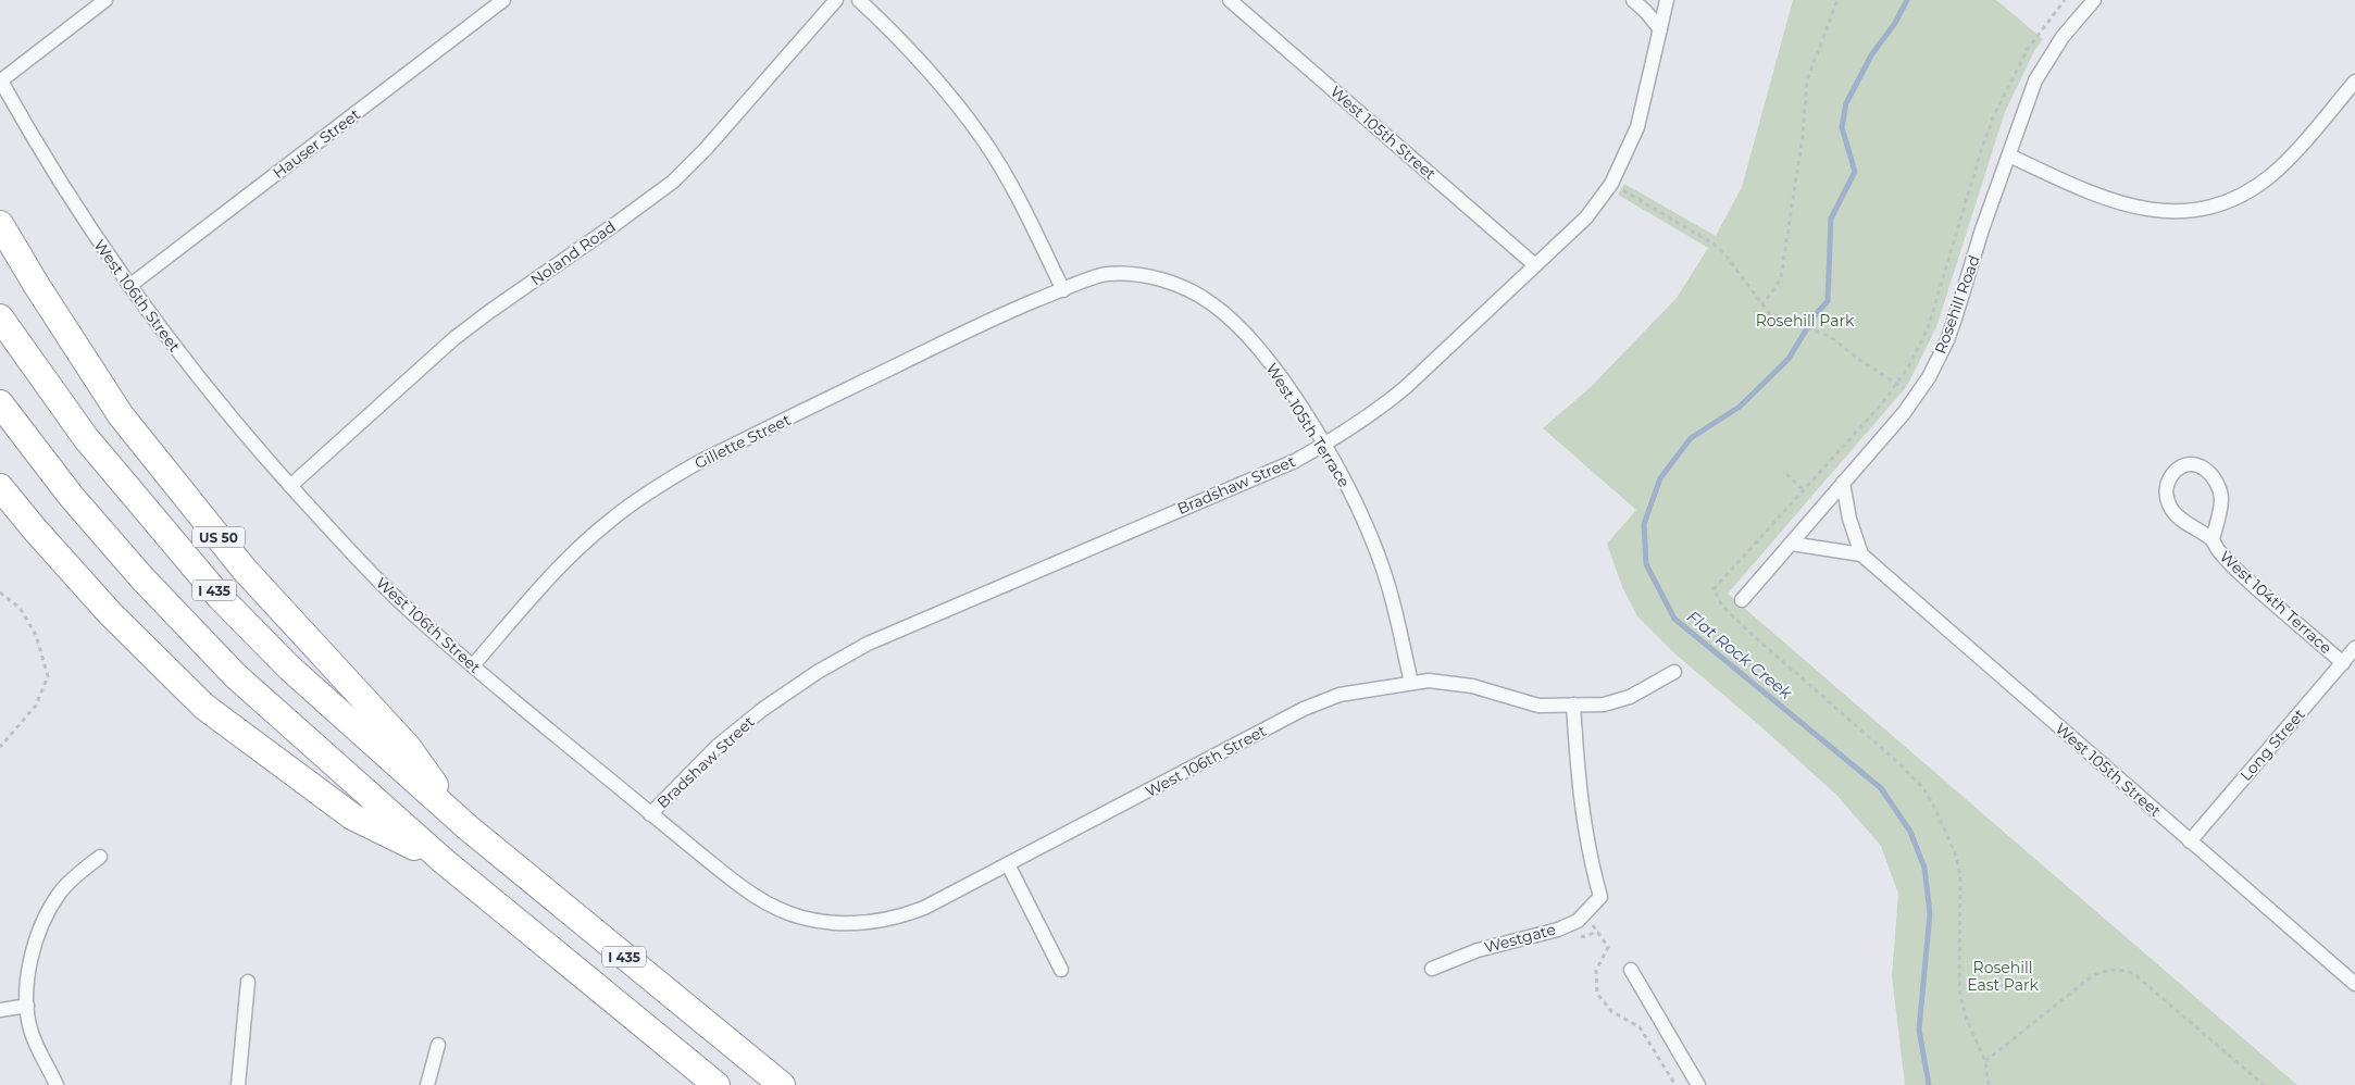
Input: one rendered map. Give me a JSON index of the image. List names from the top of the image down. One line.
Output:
{"streets":{"highway":["US 50","I 435"],"street":["West 105th Street","Hauser Street","Noland Road","West 106th Street","Rosehill Road","West 105th Terrace","Gillette Street","Bradshaw Street","West 104th Terrace","Long Street","Westgate"]},"crossings":[["West 105th Street","Bradshaw Street"],["West 105th Street","Long Street"],["Hauser Street","West 106th Street"],["Noland Road","West 106th Street"],["West 106th Street","West 105th Terrace"],["West 106th Street","Gillette Street"],["West 106th Street","Bradshaw Street"],["West 105th Terrace","Gillette Street"],["West 105th Terrace","Bradshaw Street"],["US 50","I 435"],["West 104th Terrace","Long Street"]],"water":["Flat Rock Creek"],"parks":["Rosehill Park","Rosehill East Park"]}
